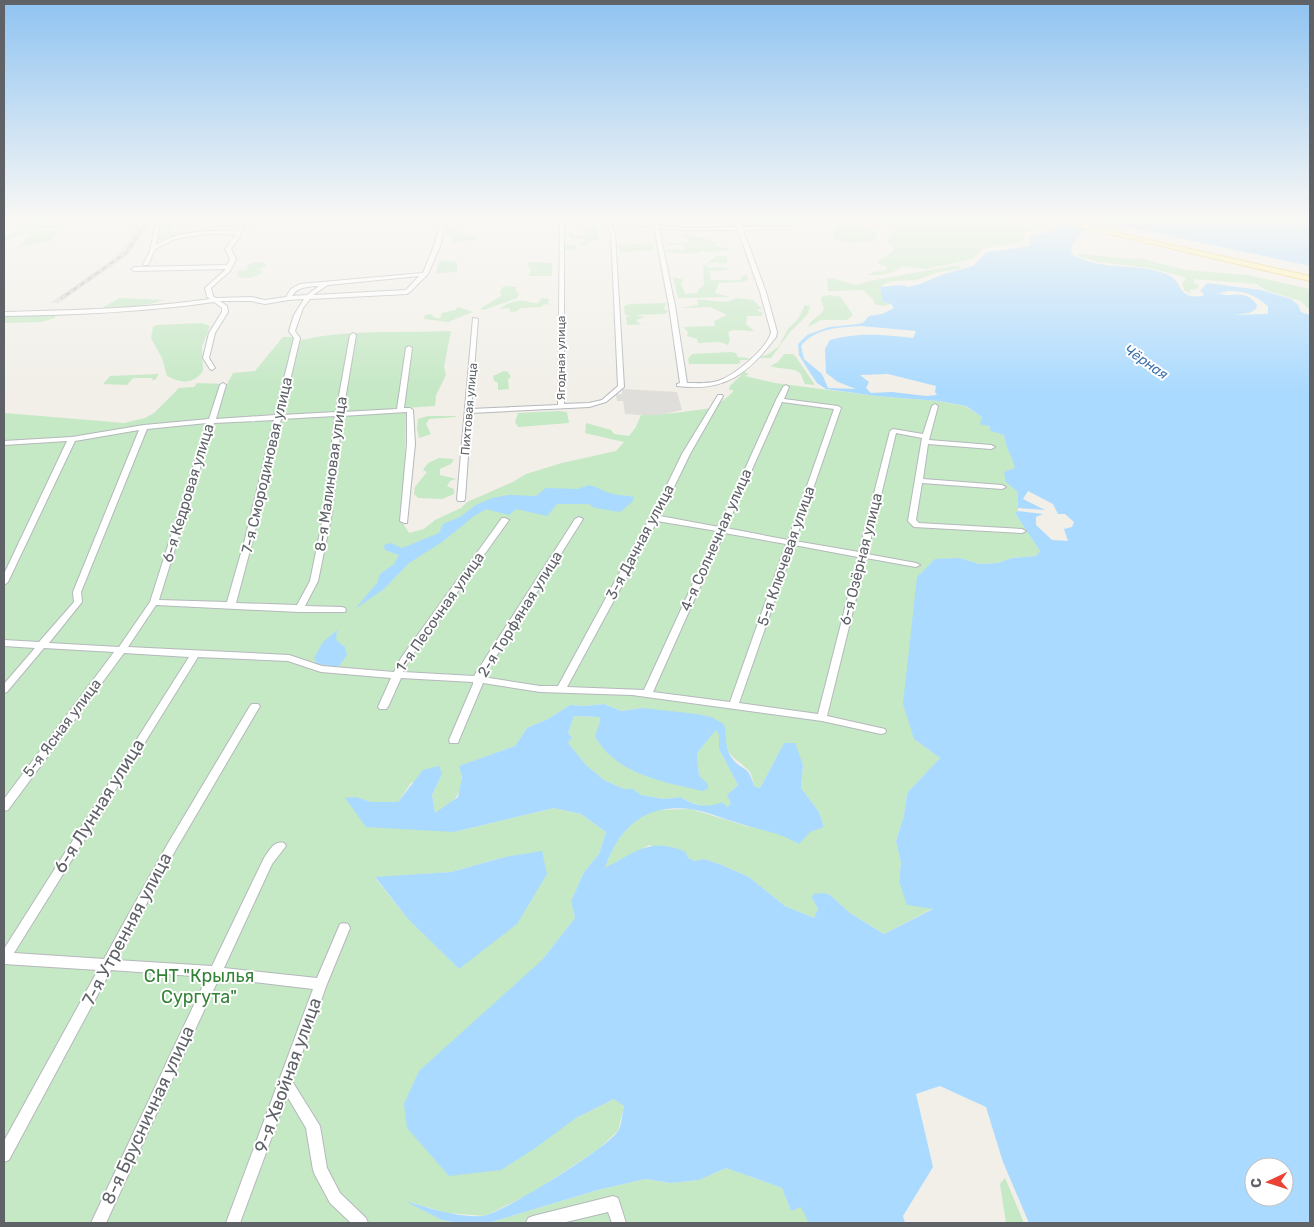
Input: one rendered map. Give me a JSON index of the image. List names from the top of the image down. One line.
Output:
{"streets":{"street":["Ягодная улица","Пихтовая улица","7-я Смородиновая улица","8-я Малиновая улица","6-я Кедровая улица","4-я Солнечная улица","3-я Дачная улица","5-я Ключевая улица","6-я Озёрная улица","1-я Песочная улица","2-я Торфяная улица","5-я Ясная улица","6-я Лунная улица","7-я Утренняя улица","9-я Хвойная улица","8-я Брусничная улица"]},"crossings":[["6-я Кедровая улица","5-я Ясная улица"],["4-я Солнечная улица","5-я Ключевая улица"]],"water":["Чёрная"],"parks":["CНТ \"Крылья Сургута\""],"north":"left"}
